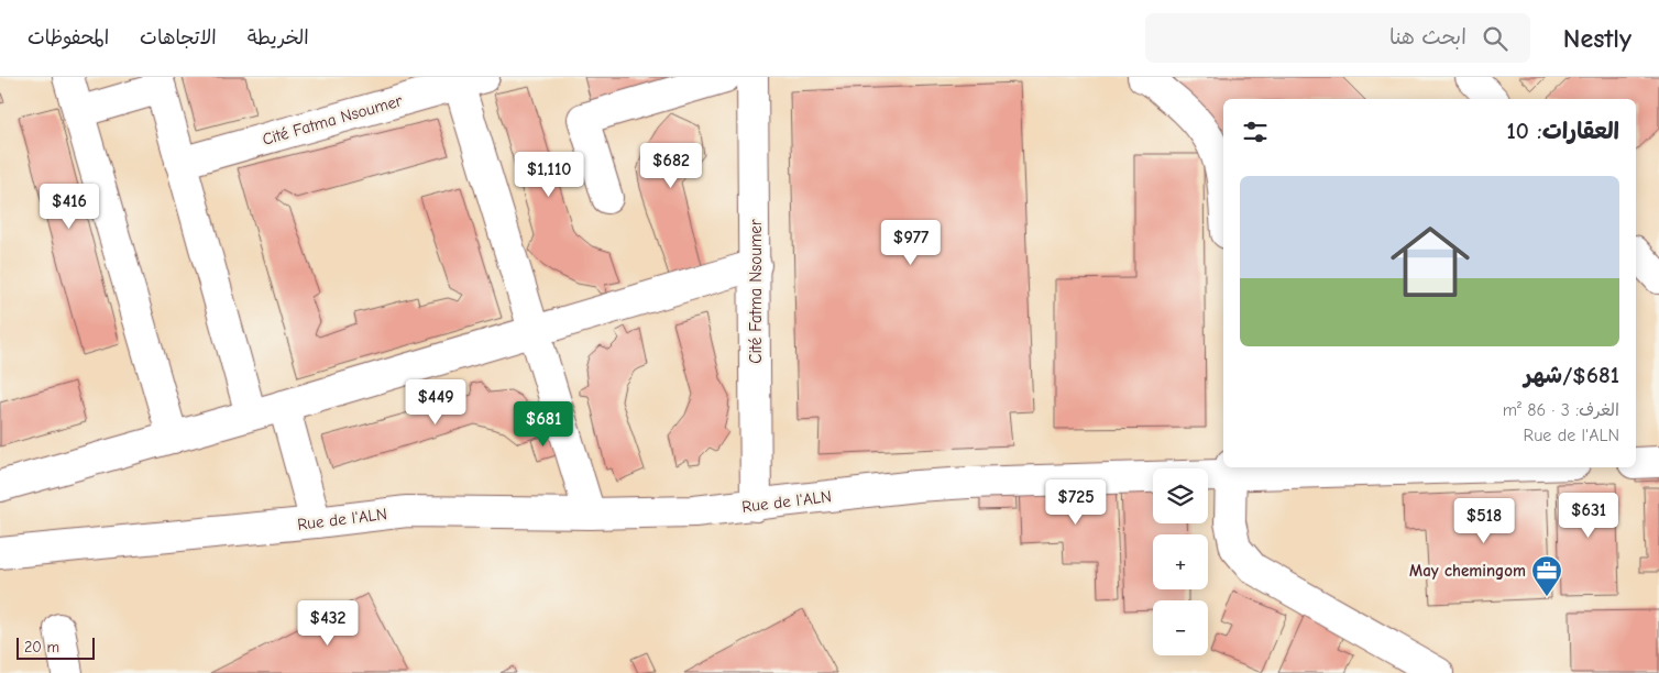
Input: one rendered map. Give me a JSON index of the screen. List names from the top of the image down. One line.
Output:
{"streets":{"street":["Cité Fatma Nsoumer","Rue de l'ALN"]},"crossings":[["Cité Fatma Nsoumer","Rue de l'ALN"]],"places":{"office":["May chemingom"]},"scale_bar":"20 m","page":{"header":"Nestly","search":"ابحث هنا","nav":["الخريطة","الاتجاهات","المحفوظات"],"heading":"العقارات: 10","price":["$682","$1,110","$416","$977","$449","$681","$725","$631","$518","$432"],"list":[{"name":"$681/شهر","note":"الغرف: 3 · 86 m² · Rue de l'ALN"}],"map_buttons":["+","−"],"scale":"20 m"}}
